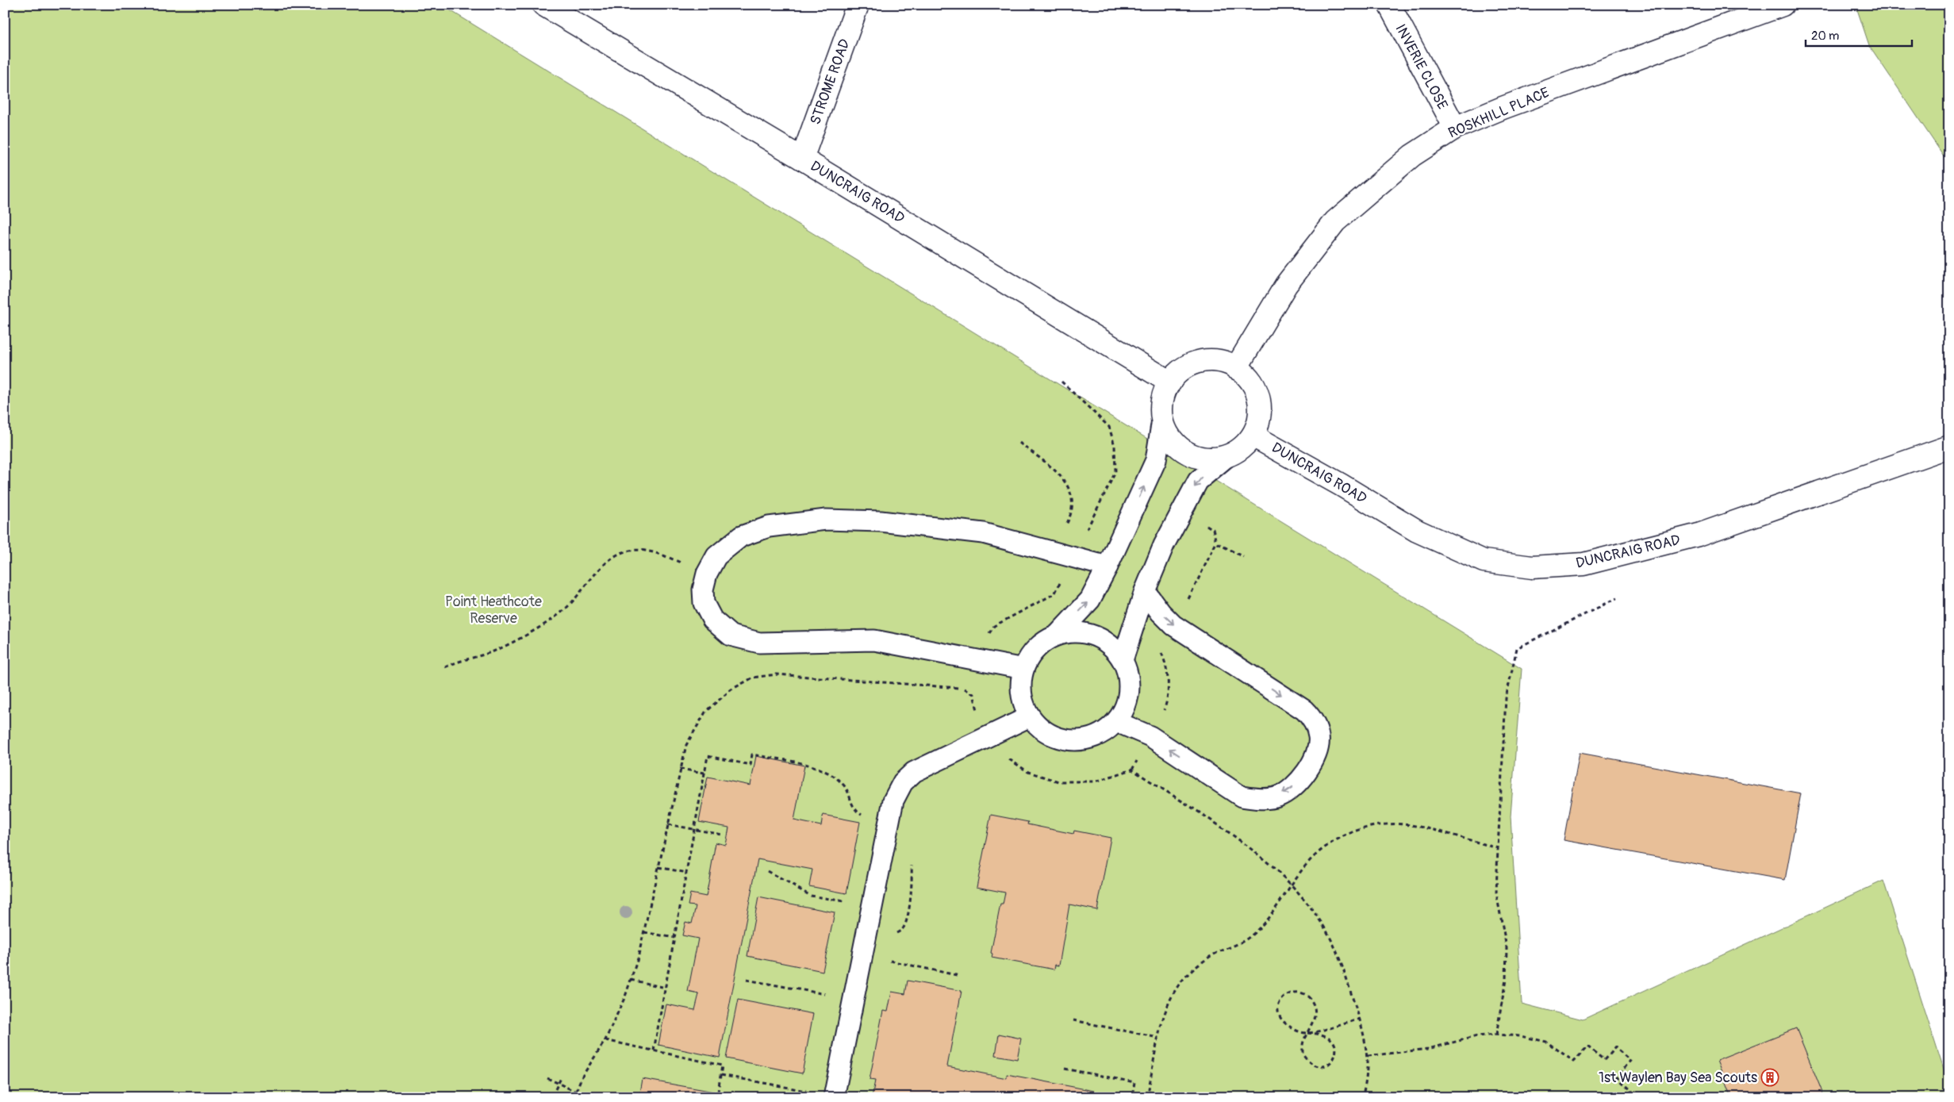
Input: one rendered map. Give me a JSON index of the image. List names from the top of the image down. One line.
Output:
{"streets":{"street":["INVERIE CLOSE","STROME ROAD","ROSKHILL PLACE","DUNCRAIG ROAD"]},"crossings":[["INVERIE CLOSE","ROSKHILL PLACE"],["STROME ROAD","DUNCRAIG ROAD"],["ROSKHILL PLACE","DUNCRAIG ROAD"]],"parks":["Point Heathcote Reserve"],"places":{"building":["1st Waylen Bay Sea Scouts"]},"scale_bar":"20 m"}
